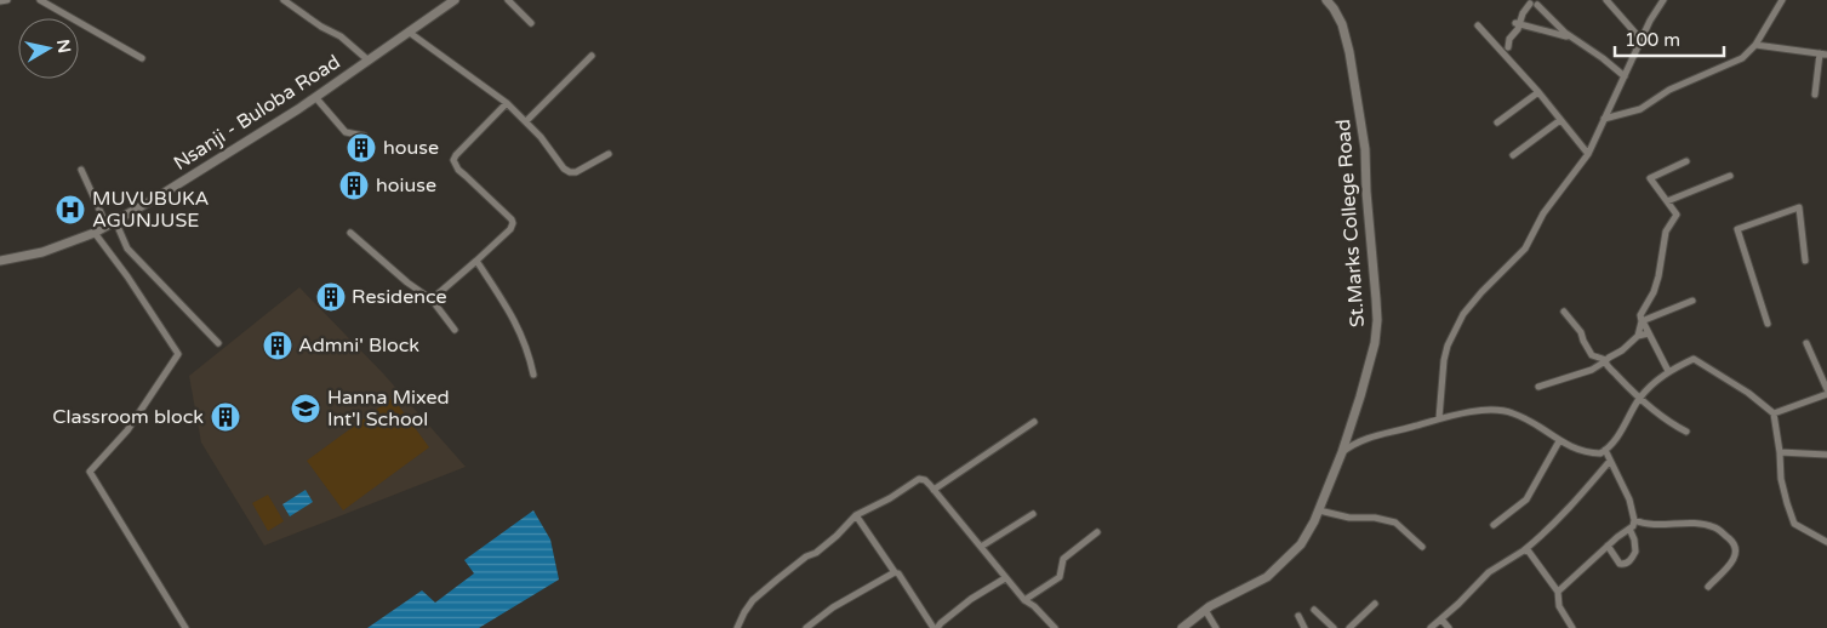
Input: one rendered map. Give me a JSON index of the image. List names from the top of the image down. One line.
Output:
{"streets":{"main road":["Nsanji - Buloba Road","St.Marks College Road"]},"places":{"building":["house","hoiuse","Residence","Admni' Block","Classroom block"],"hospital":["MUVUBUKA AGUNJUSE"],"school or university":["Hanna Mixed Int'l School"]},"scale_bar":"100 m","north":"right"}
